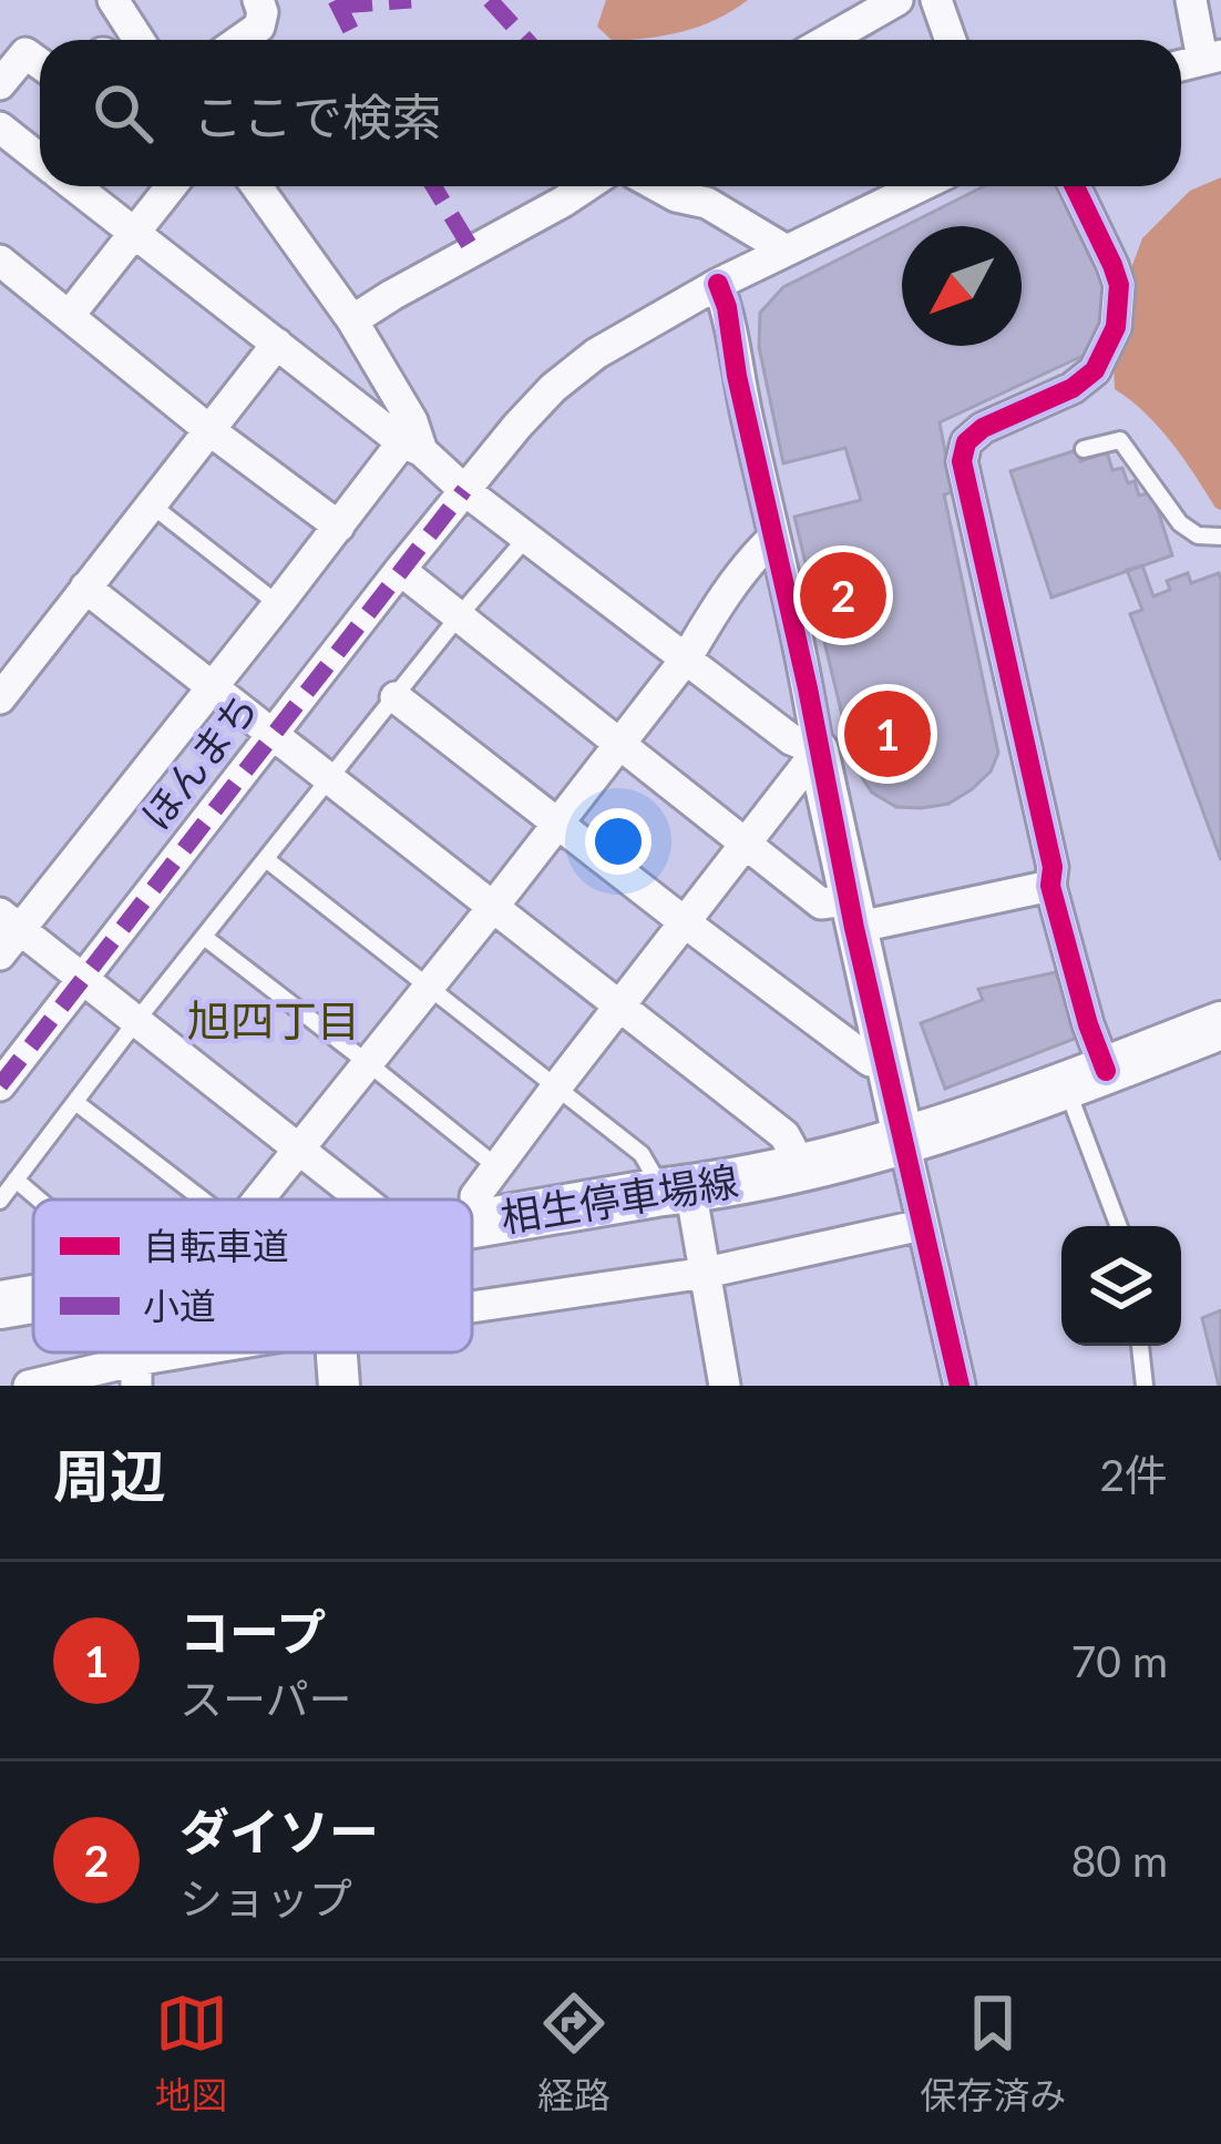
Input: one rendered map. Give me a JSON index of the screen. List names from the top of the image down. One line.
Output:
{"streets":{"main road":["相生停車場線"],"street":["ほんまち"]},"districts":["旭四丁目"],"legend":["自転車道","小道"],"north":"bottom left","page":{"search":"ここで検索","pins":["2","1"],"heading":["周辺","2件"],"list":[{"mark":"1","name":"コープ","note":"スーパー","value":"70 m"},{"mark":"2","name":"ダイソー","note":"ショップ","value":"80 m"}],"nav":["地図","経路","保存済み"]}}
